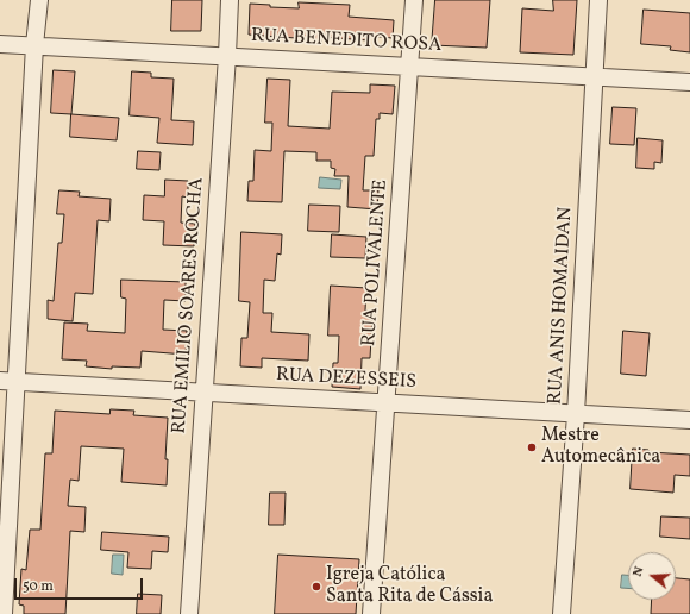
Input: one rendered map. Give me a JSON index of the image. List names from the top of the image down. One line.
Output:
{"streets":{"street":["RUA BENEDITO ROSA","RUA POLIVALENTE","RUA EMILIO SOARES ROCHA","RUA ANIS HOMAIDAN","RUA DEZESSEIS"]},"crossings":[["RUA BENEDITO ROSA","RUA POLIVALENTE"],["RUA BENEDITO ROSA","RUA EMILIO SOARES ROCHA"],["RUA BENEDITO ROSA","RUA ANIS HOMAIDAN"],["RUA POLIVALENTE","RUA DEZESSEIS"],["RUA EMILIO SOARES ROCHA","RUA DEZESSEIS"],["RUA ANIS HOMAIDAN","RUA DEZESSEIS"]],"places":["Mestre Automecânica","Igreja Católica Santa Rita de Cássia"],"scale_bar":"50 m","north":"left"}
